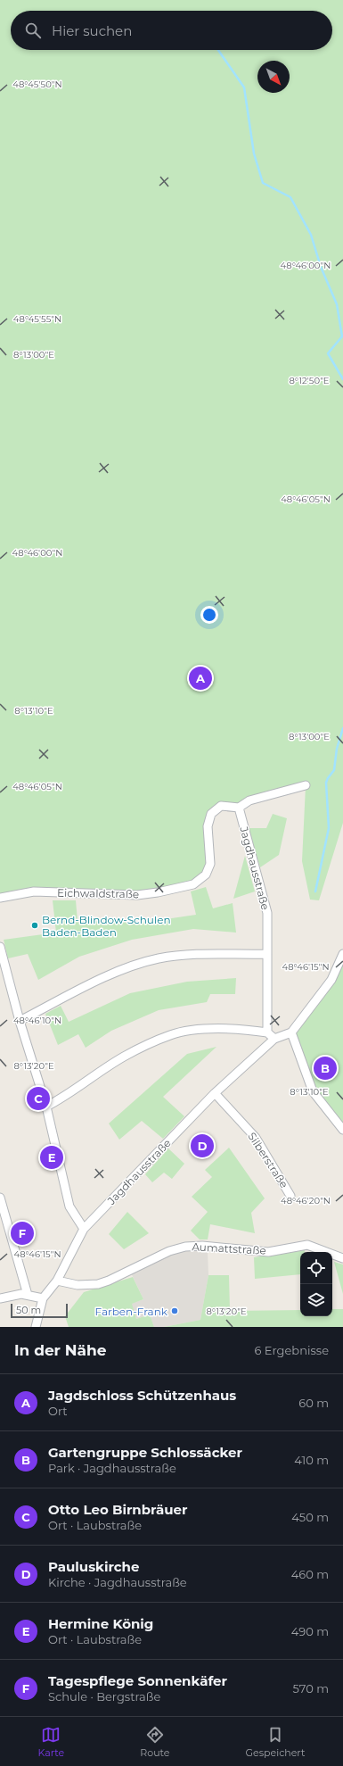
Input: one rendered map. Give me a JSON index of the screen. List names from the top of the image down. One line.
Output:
{"streets":{"street":["Jagdhausstraße","Eichwaldstraße","Silberstraße","Aumattstraße"]},"crossings":[["Jagdhausstraße","Eichwaldstraße"],["Jagdhausstraße","Silberstraße"],["Jagdhausstraße","Aumattstraße"]],"places":["Bernd-Blindow-Schulen Baden-Baden","Farben-Frank"],"scale_bar":"50 m","north":"bottom right","page":{"search":"Hier suchen","pins":["A","B","C","D","E","F"],"scale":"50 m","heading":["In der Nähe","6 Ergebnisse"],"list":[{"mark":"A","name":"Jagdschloss Schützenhaus","note":"Ort","value":"60 m"},{"mark":"B","name":"Gartengruppe Schlossäcker","note":"Park · Jagdhausstraße","value":"410 m"},{"mark":"C","name":"Otto Leo Birnbräuer","note":"Ort · Laubstraße","value":"450 m"},{"mark":"D","name":"Pauluskirche","note":"Kirche · Jagdhausstraße","value":"460 m"},{"mark":"E","name":"Hermine König","note":"Ort · Laubstraße","value":"490 m"},{"mark":"F","name":"Tagespflege Sonnenkäfer","note":"Schule · Bergstraße","value":"570 m"}],"nav":["Karte","Route","Gespeichert"]},"coordinates":["48°45'50\"N","48°46'00\"N","48°45'55\"N","8°13'00\"E","8°12'50\"E","48°46'05\"N","8°13'10\"E","48°46'15\"N","48°46'10\"N","8°13'20\"E","48°46'20\"N"]}
